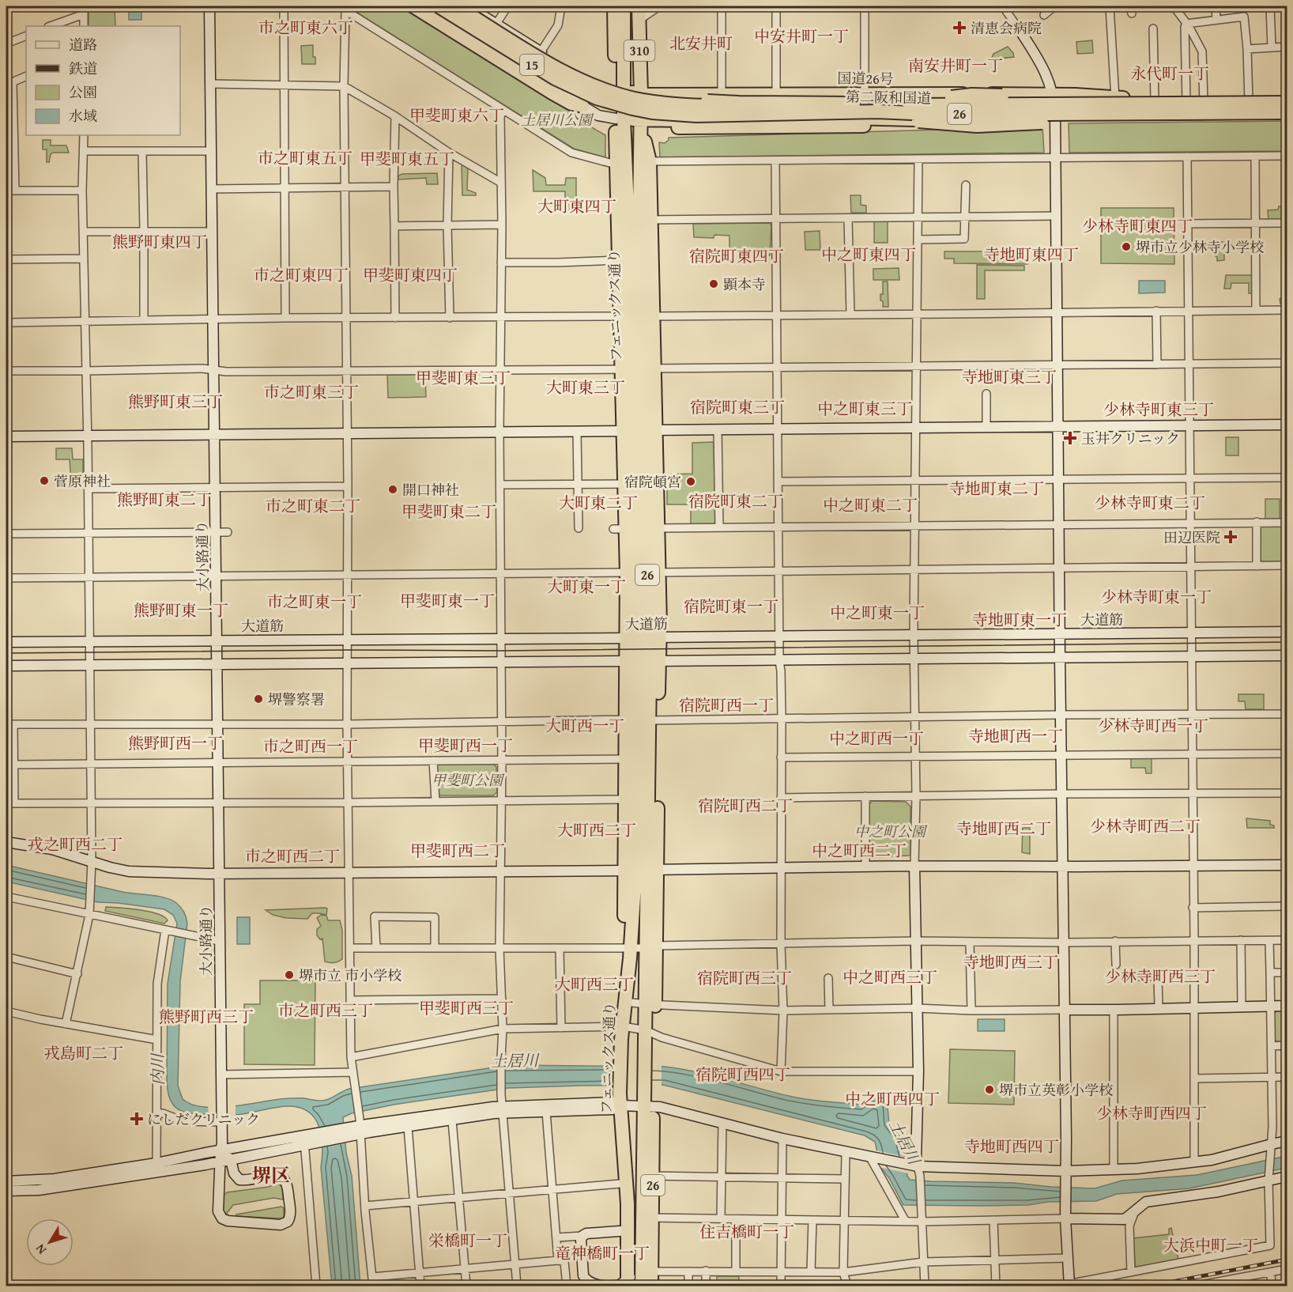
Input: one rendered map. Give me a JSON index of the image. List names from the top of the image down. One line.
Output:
{"streets":{"highway":["310","15","国道26号","第二阪和国道","26","フェニックス通り"],"street":["大小路通り","大道筋"]},"crossings":[["310","15"],["310","国道26号"],["310","第二阪和国道"],["310","フェニックス通り"],["15","国道26号"],["15","第二阪和国道"],["15","フェニックス通り"],["国道26号","第二阪和国道"],["国道26号","26"],["国道26号","フェニックス通り"],["第二阪和国道","フェニックス通り"],["26","フェニックス通り"],["26","大道筋"],["フェニックス通り","大道筋"],["大小路通り","大道筋"]],"districts":["市之町東六丁","中安井町一丁","北安井町","南安井町一丁","永代町一丁","甲斐町東六丁","市之町東五丁","甲斐町東五丁","大町東四丁","少林寺町東四丁","熊野町東四丁","中之町東四丁","寺地町東四丁","宿院町東四丁","市之町東四丁","甲斐町東四丁","寺地町東三丁","甲斐町東三丁","大町東三丁","市之町東三丁","熊野町東三丁","宿院町東三丁","中之町東三丁","少林寺町東三丁","寺地町東二丁","熊野町東二丁","宿院町東二丁","大町東二丁","少林寺町東二丁","中之町東二丁","市之町東二丁","甲斐町東二丁","大町東一丁","少林寺町東一丁","甲斐町東一丁","市之町東一丁","宿院町東一丁","熊野町東一丁","中之町東一丁","寺地町東一丁","宿院町西一丁","大町西一丁","少林寺町西一丁","寺地町西一丁","中之町西一丁","熊野町西一丁","甲斐町西一丁","市之町西一丁","宿院町西二丁","少林寺町西二丁","寺地町西二丁","大町西二丁","戎之町西二丁","甲斐町西二丁","中之町西二丁","市之町西二丁","寺地町西三丁","少林寺町西三丁","中之町西三丁","宿院町西三丁","大町西三丁","甲斐町西三丁","市之町西三丁","熊野町西三丁","戎島町二丁","宿院町西四丁","中之町西四丁","少林寺町西四丁","寺地町西四丁","堺区","住吉橋町一丁","栄橋町一丁","大浜中町一丁","竜神橋町一丁"],"water":["土居川","内川"],"parks":["土居川公園","甲斐町公園","中之町公園"],"places":{"health":["清恵会病院","玉井クリニック","田辺医院","にしだクリニック"],"other":["堺市立少林寺小学校","顕本寺","菅原神社","宿院頓宮","開口神社","堺警察署","堺市立 市小学校","堺市立英彰小学校"]},"legend":["道路","鉄道","公園","水域"],"north":"bottom left"}
